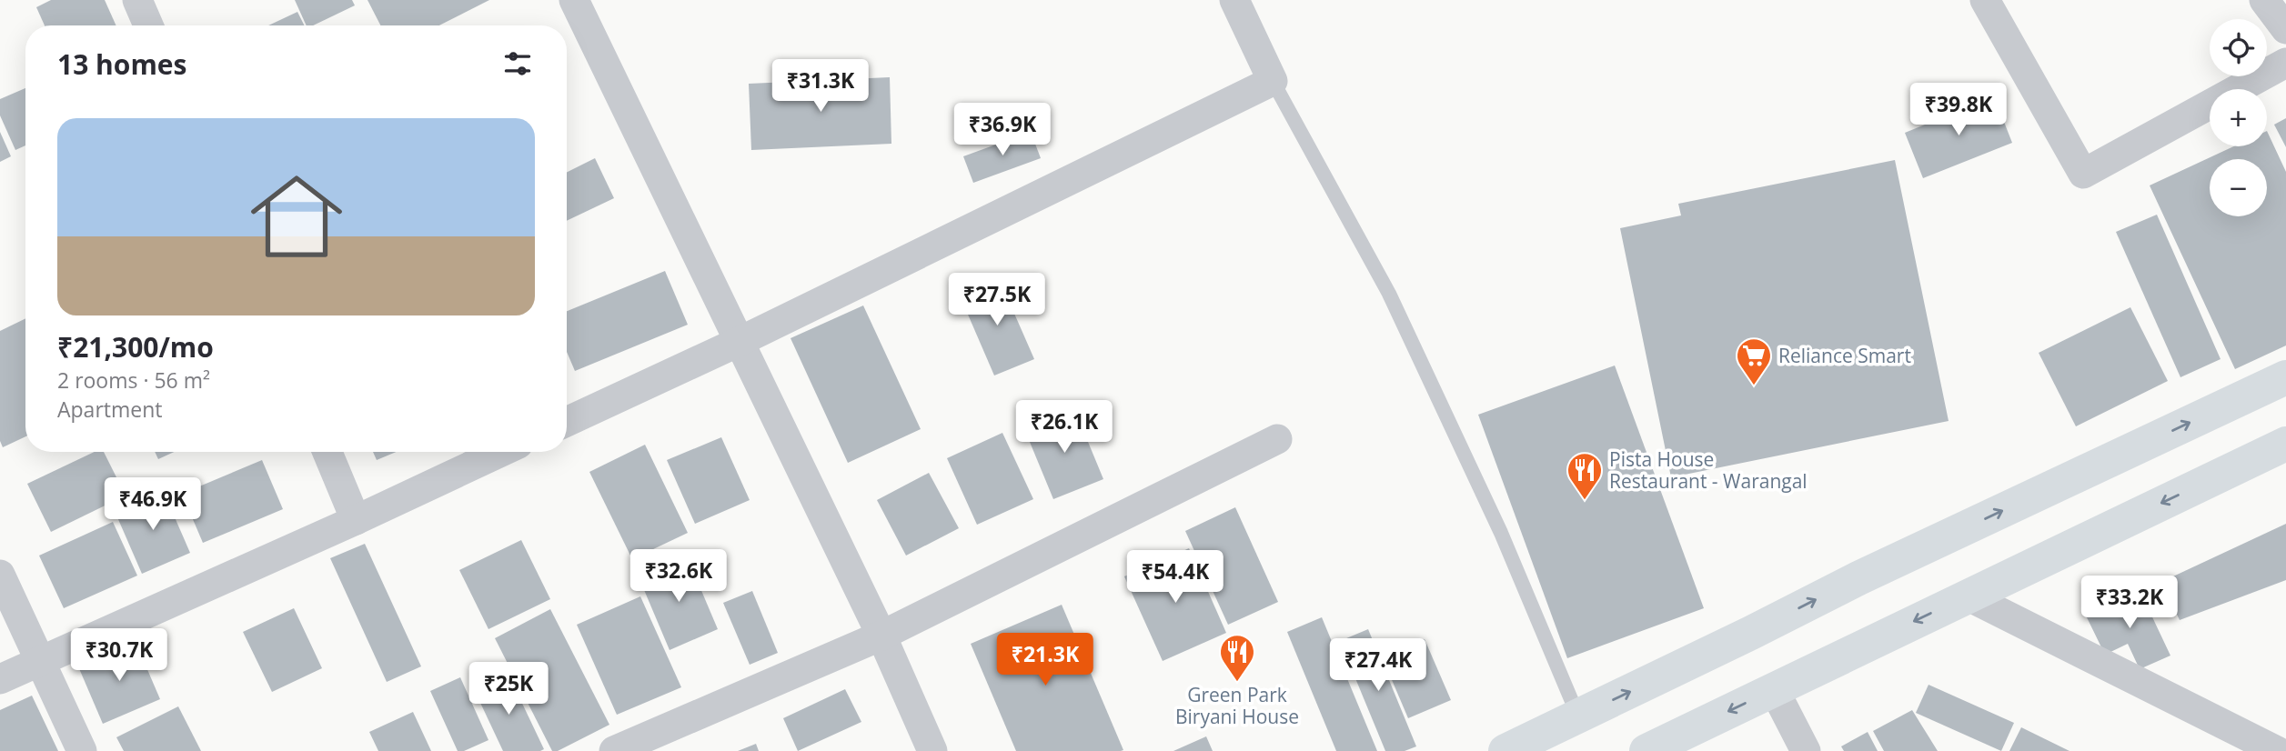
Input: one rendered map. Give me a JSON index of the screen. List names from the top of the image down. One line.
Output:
{"places":{"supermarket":["Reliance Smart"],"restaurant":["Pista House Restaurant - Warangal","Green Park Biryani House"]},"page":{"map_buttons":["+","−"],"heading":"13 homes","price":["₹31.3K","₹39.8K","₹36.9K","₹27.5K","₹26.1K","₹46.9K","₹32.6K","₹54.4K","₹33.2K","₹30.7K","₹21.3K","₹27.4K","₹25K"],"list":[{"name":"₹21,300/mo","note":"2 rooms · 56 m² · Apartment"}]}}
